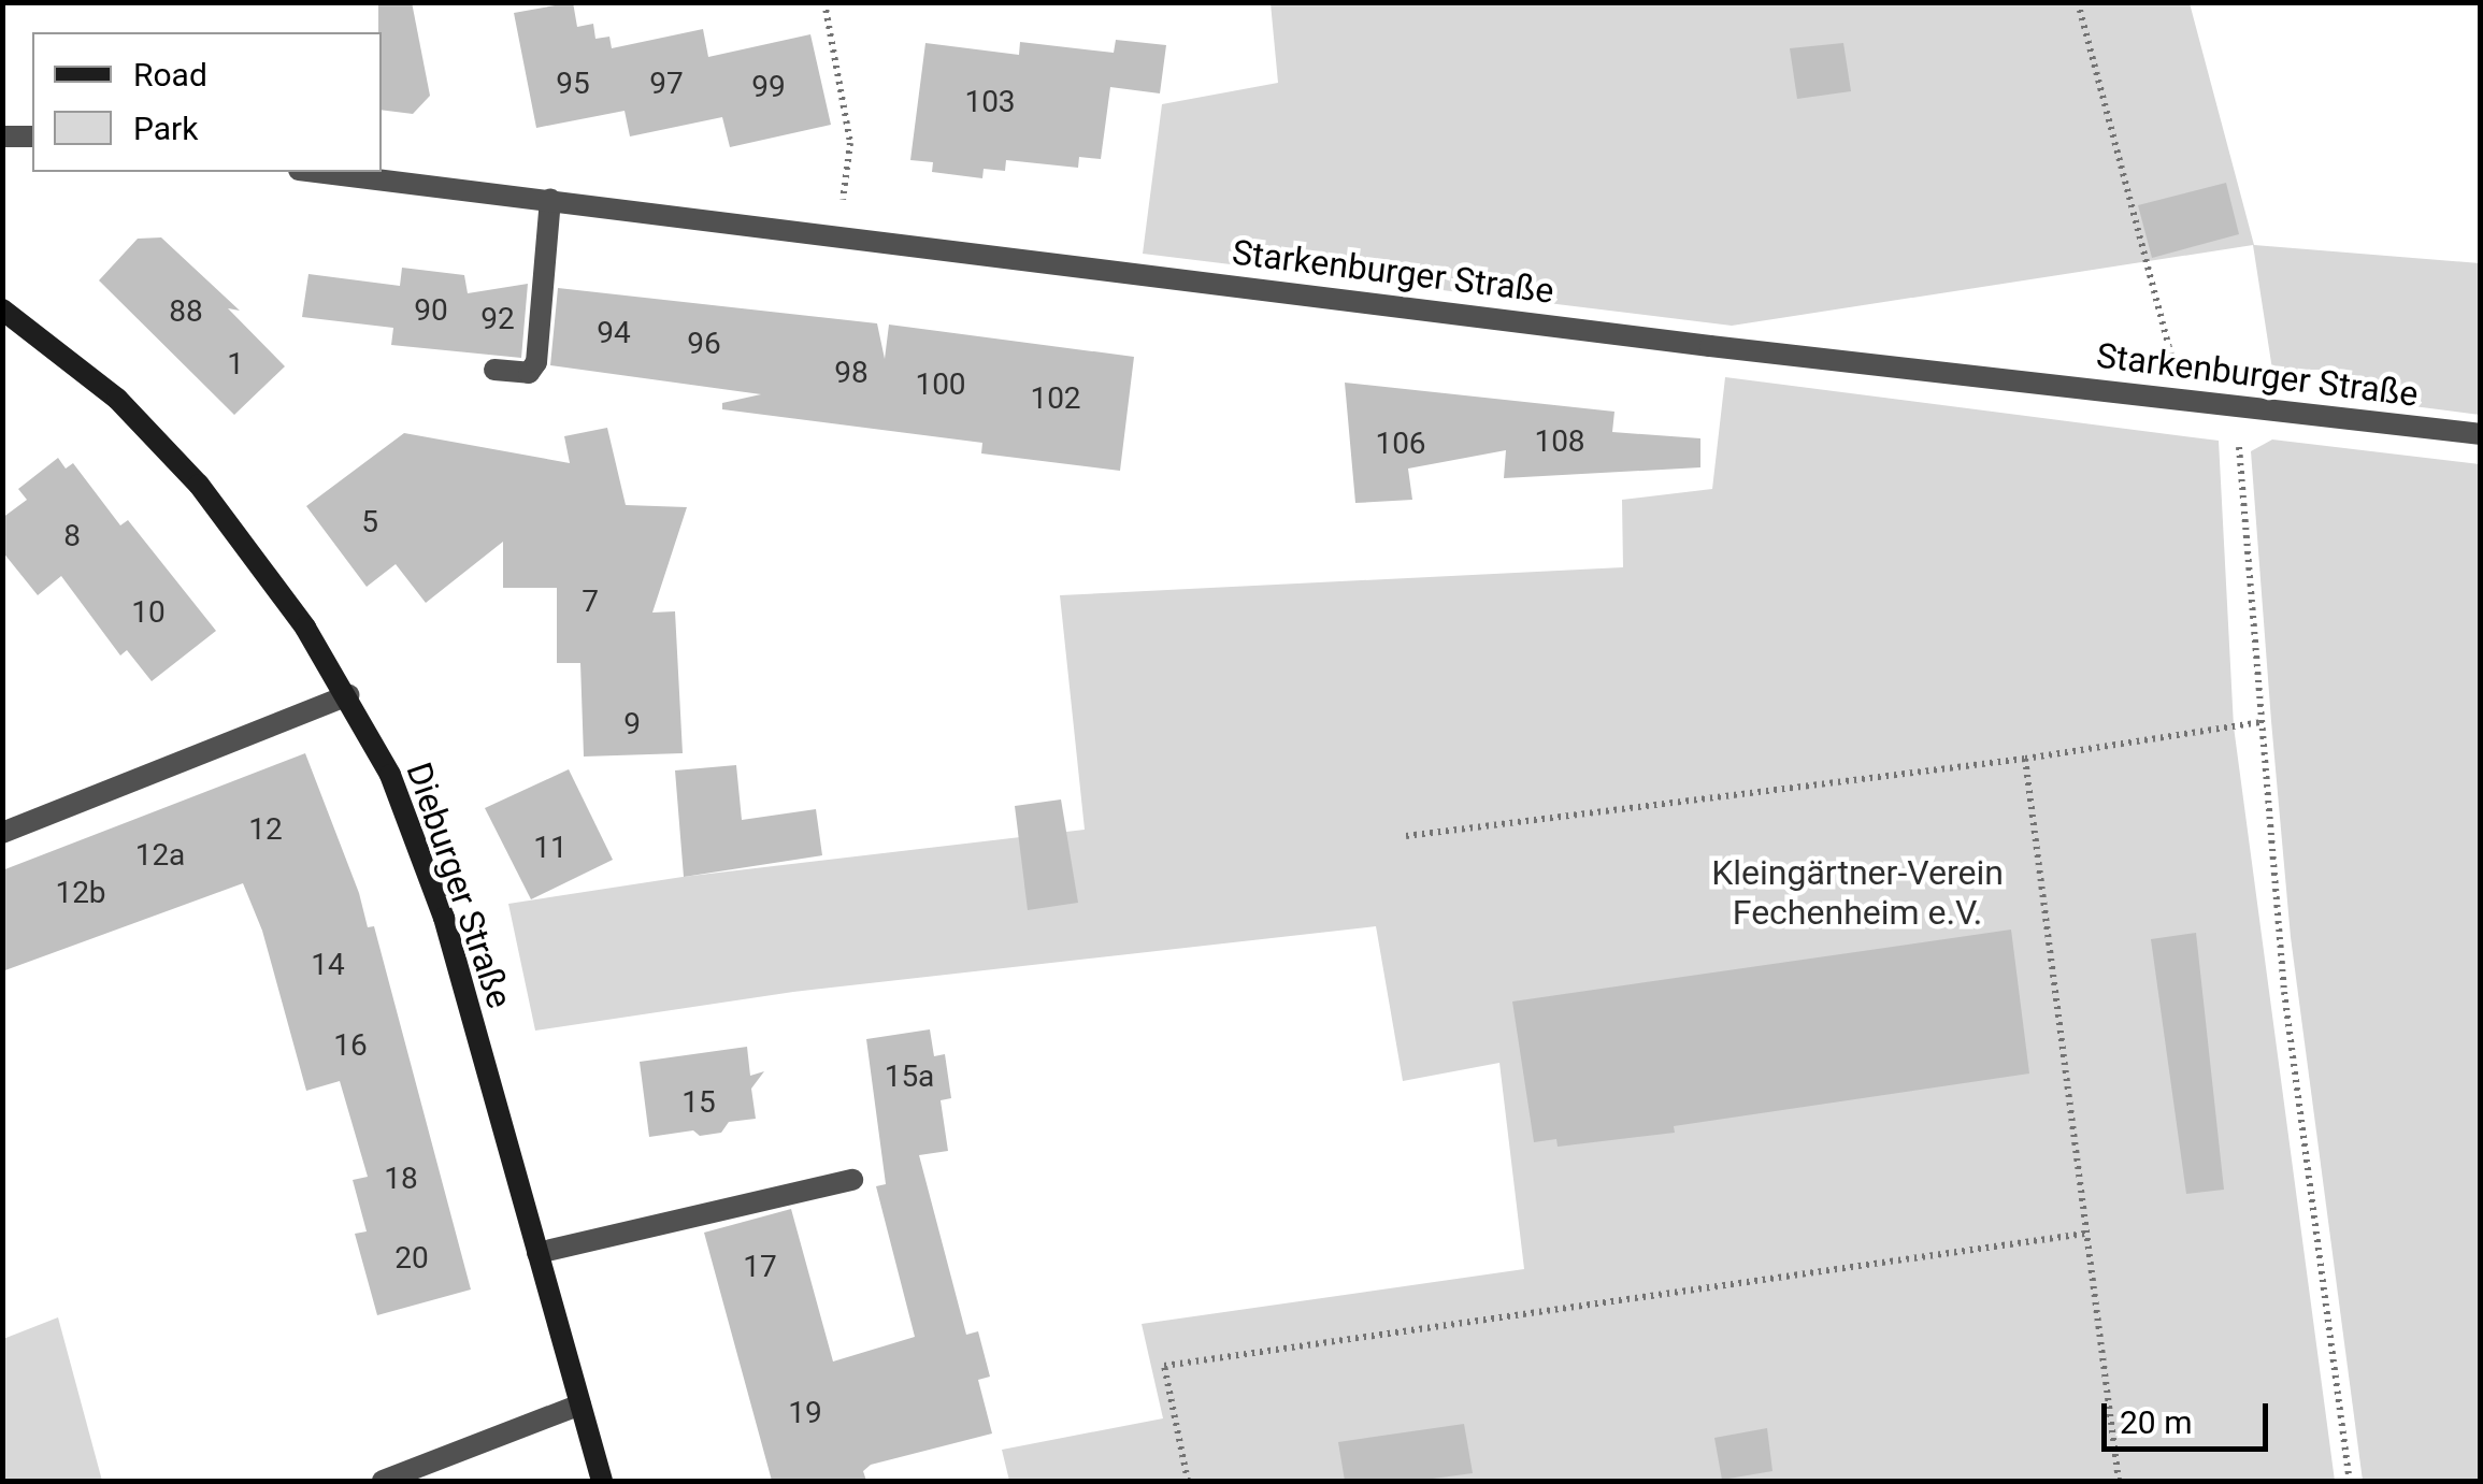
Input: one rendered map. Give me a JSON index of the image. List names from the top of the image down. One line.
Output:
{"streets":{"street":["Starkenburger Straße","Dieburger Straße"]},"parks":["Kleingärtner-Verein Fechenheim e.V."],"house_numbers":["95","97","99","103","90","88","92","94","96","1","98","100","102","108","106","5","8","7","10","9","12","11","12a","12b","14","16","15a","15","18","20","17","19"],"legend":["Road","Park"],"scale_bar":"20 m"}
